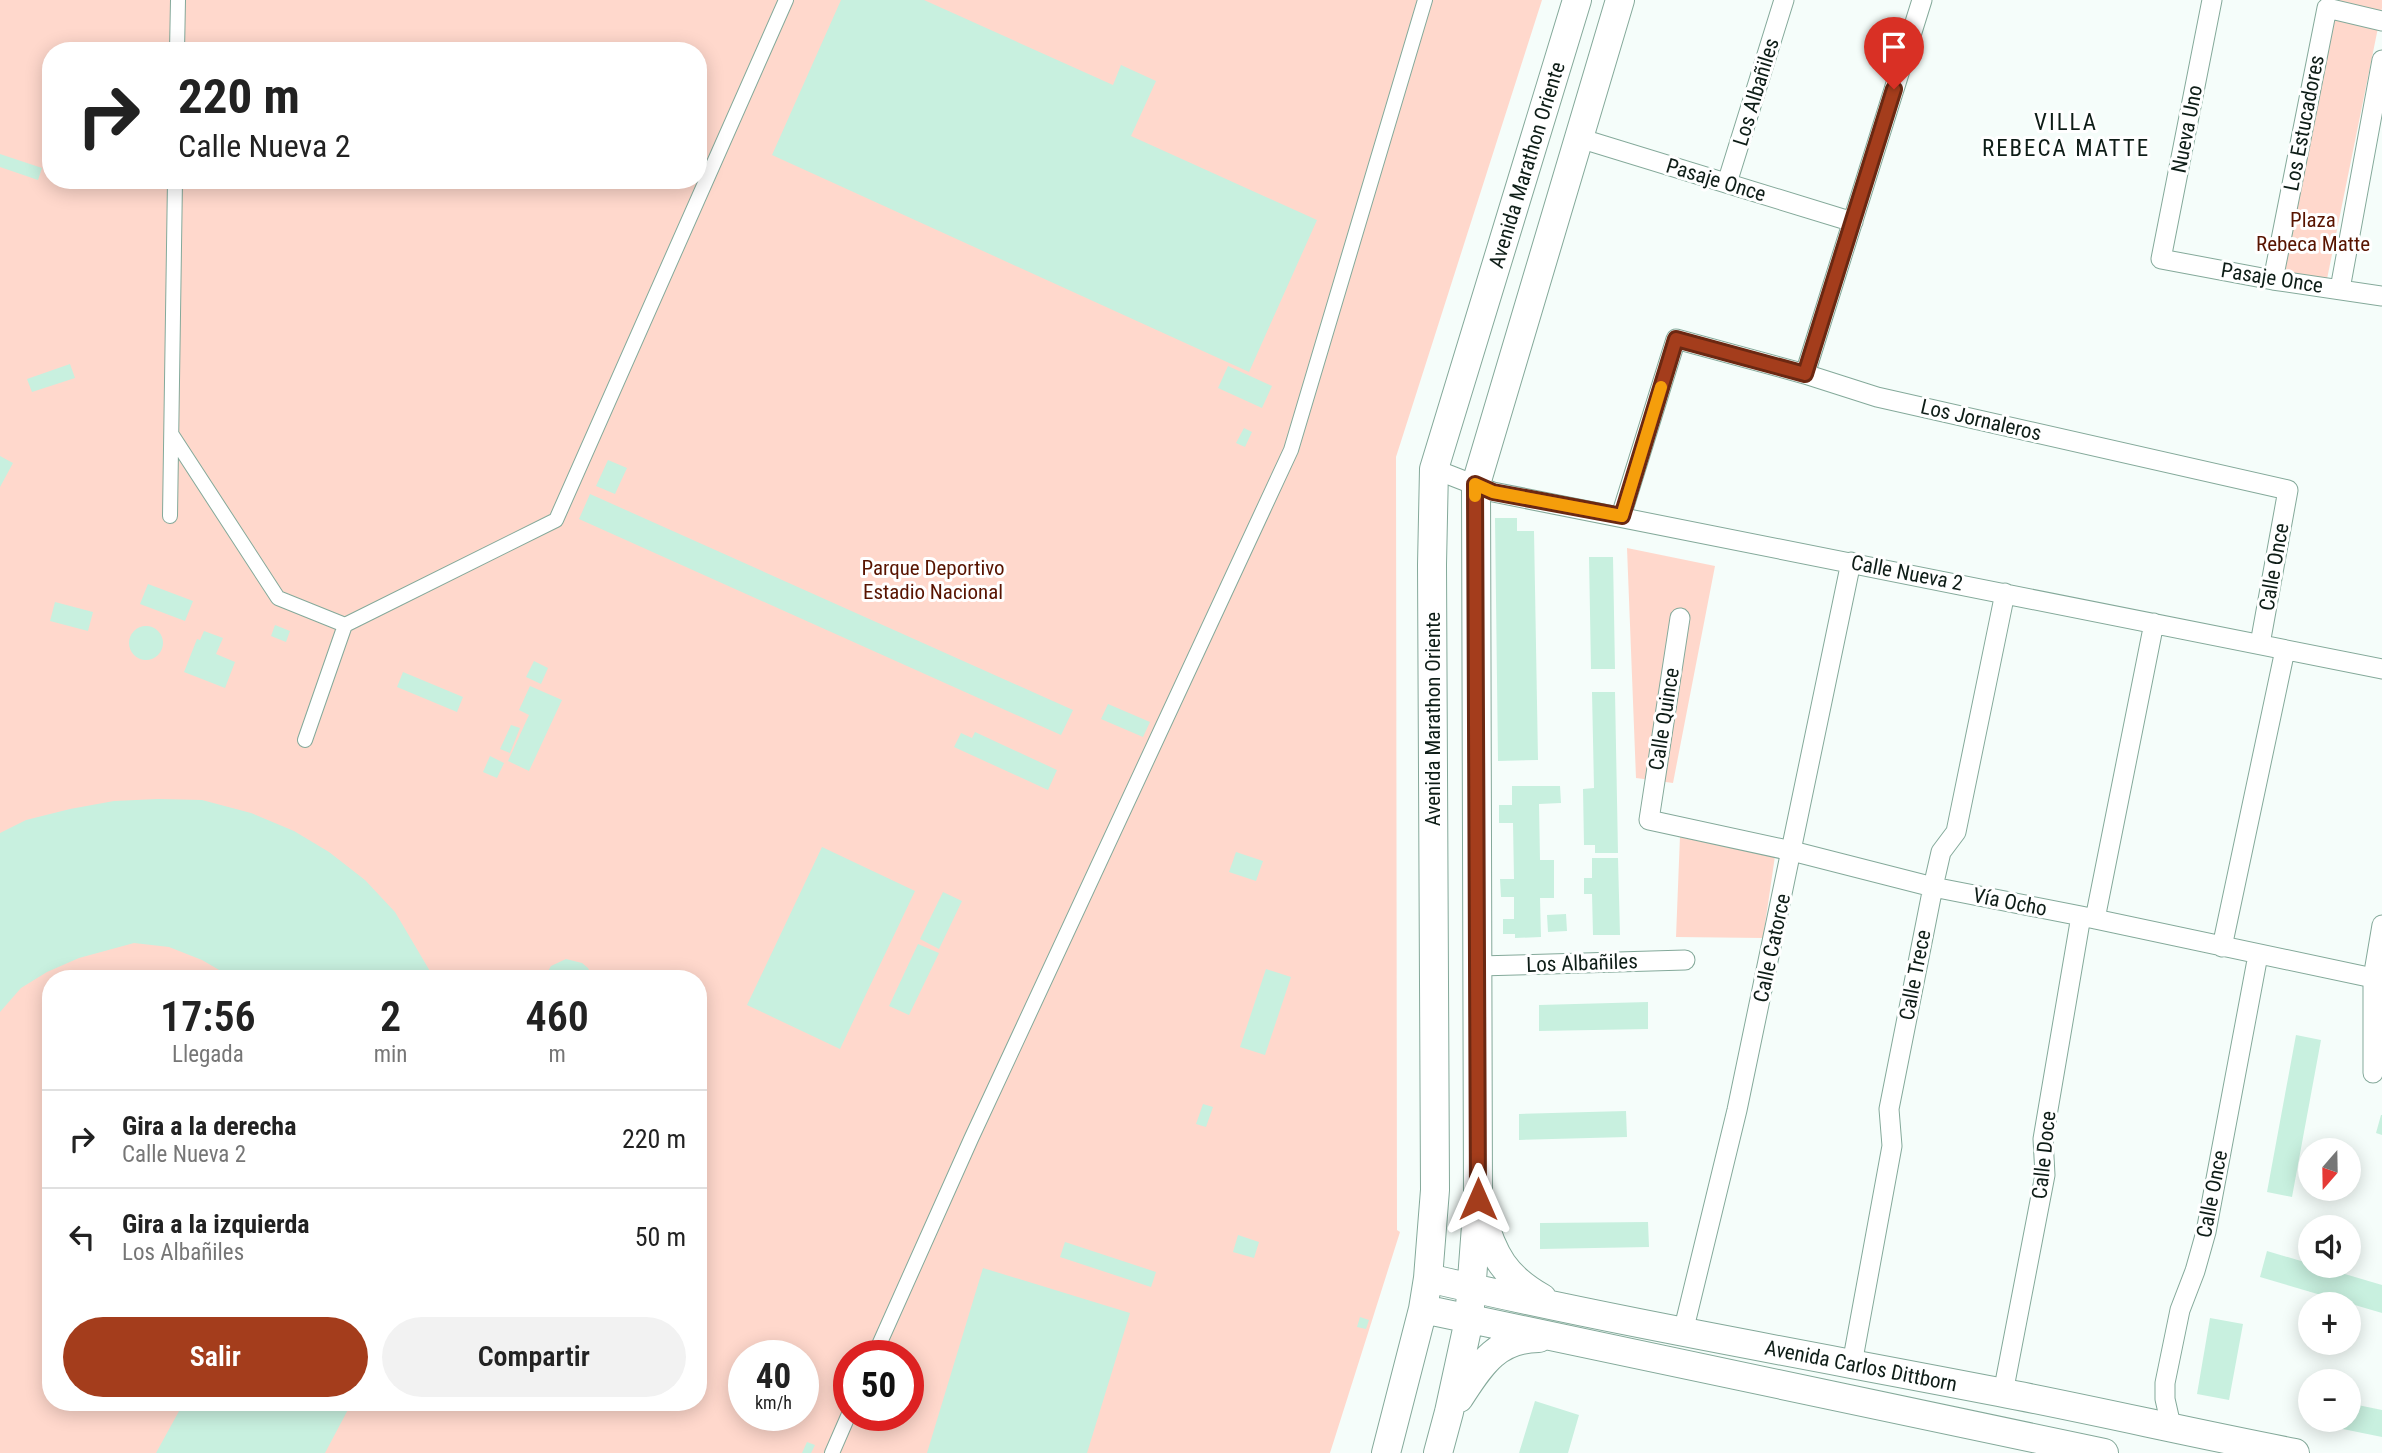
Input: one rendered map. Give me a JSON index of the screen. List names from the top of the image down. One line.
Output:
{"streets":{"main road":["Avenida Marathon Oriente","Avenida Carlos Dittborn"],"street":["Los Albañiles","Los Estucadores","Nueva Uno","Pasaje Once","Los Jornaleros","Calle Once","Calle Nueva 2","Calle Quince","Vía Ocho","Calle Catorce","Calle Trece","Calle Doce"]},"crossings":[["Los Albañiles","Avenida Marathon Oriente"],["Los Albañiles","Pasaje Once"],["Los Estucadores","Pasaje Once"],["Nueva Uno","Pasaje Once"],["Avenida Marathon Oriente","Pasaje Once"],["Avenida Marathon Oriente","Calle Nueva 2"],["Avenida Marathon Oriente","Avenida Carlos Dittborn"],["Los Jornaleros","Calle Once"],["Los Jornaleros","Calle Nueva 2"],["Calle Once","Calle Nueva 2"],["Calle Once","Vía Ocho"],["Calle Once","Avenida Carlos Dittborn"],["Calle Nueva 2","Calle Catorce"],["Calle Nueva 2","Calle Trece"],["Calle Nueva 2","Calle Doce"],["Calle Quince","Vía Ocho"],["Vía Ocho","Calle Catorce"],["Vía Ocho","Calle Trece"],["Vía Ocho","Calle Doce"],["Calle Catorce","Avenida Carlos Dittborn"],["Calle Trece","Avenida Carlos Dittborn"],["Calle Doce","Avenida Carlos Dittborn"]],"districts":["VILLA REBECA MATTE"],"parks":["Plaza Rebeca Matte","Parque Deportivo Estadio Nacional"],"north":"bottom","page":{"turn":["220 m","Calle Nueva 2"],"eta":["17:56","Llegada","2","min","460","m"],"list":[{"name":"Gira a la derecha","note":"Calle Nueva 2","value":"220 m"},{"name":"Gira a la izquierda","note":"Los Albañiles","value":"50 m"}],"map_buttons":["+","−"],"buttons":["Salir","Compartir"],"speed":"40 km/h","limit":"50"}}
